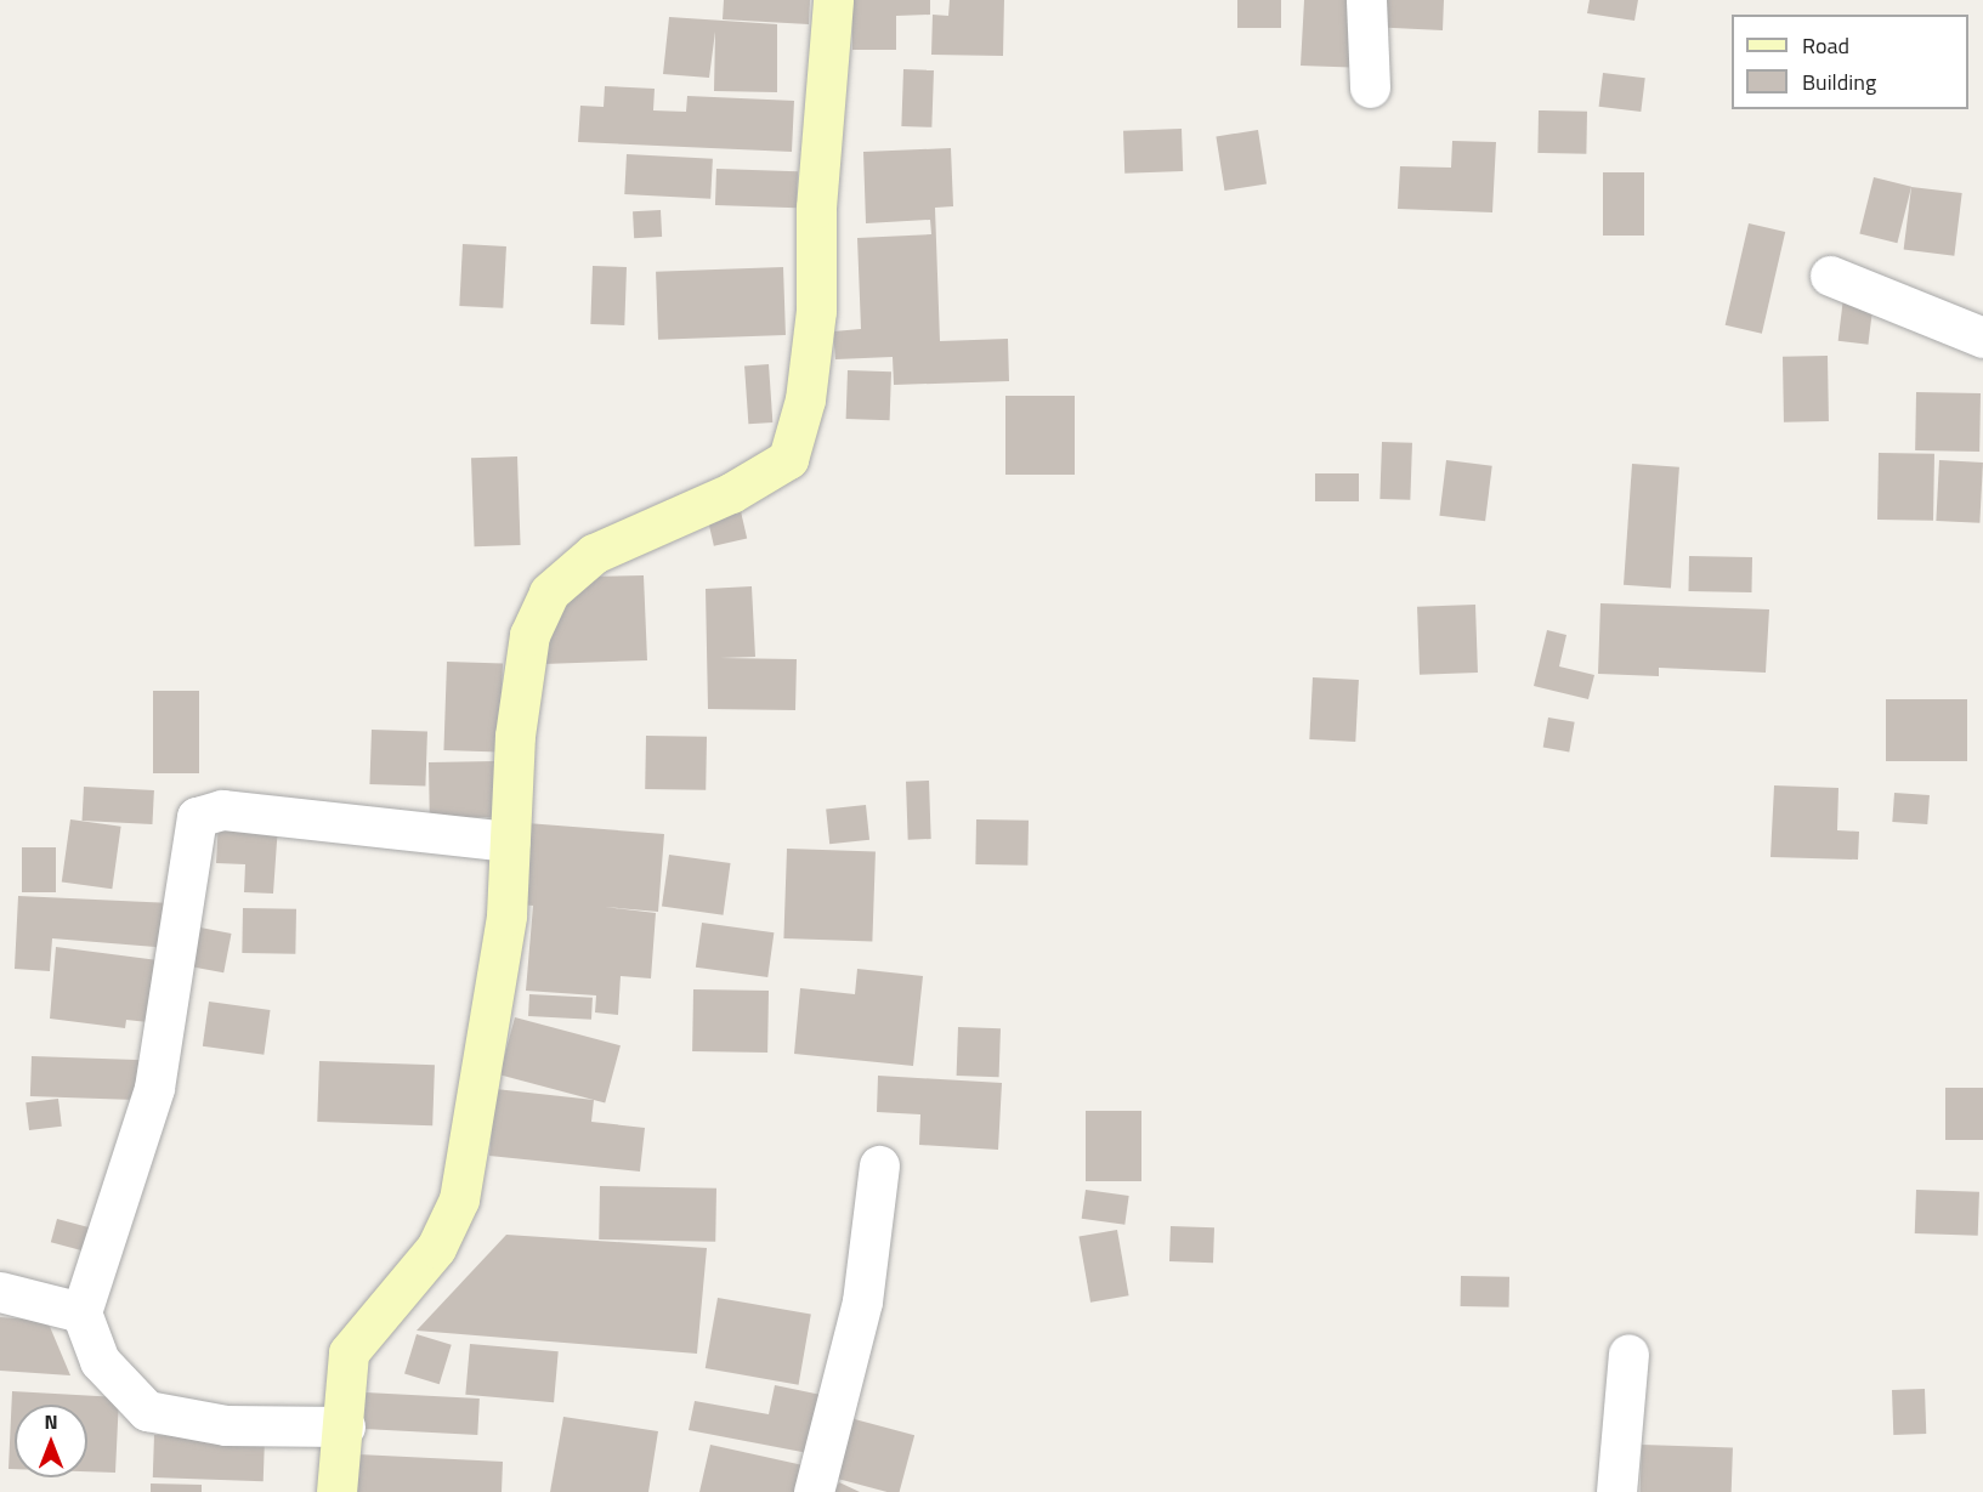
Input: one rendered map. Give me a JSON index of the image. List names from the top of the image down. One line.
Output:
{"legend":["Road","Building"],"north":"top"}
